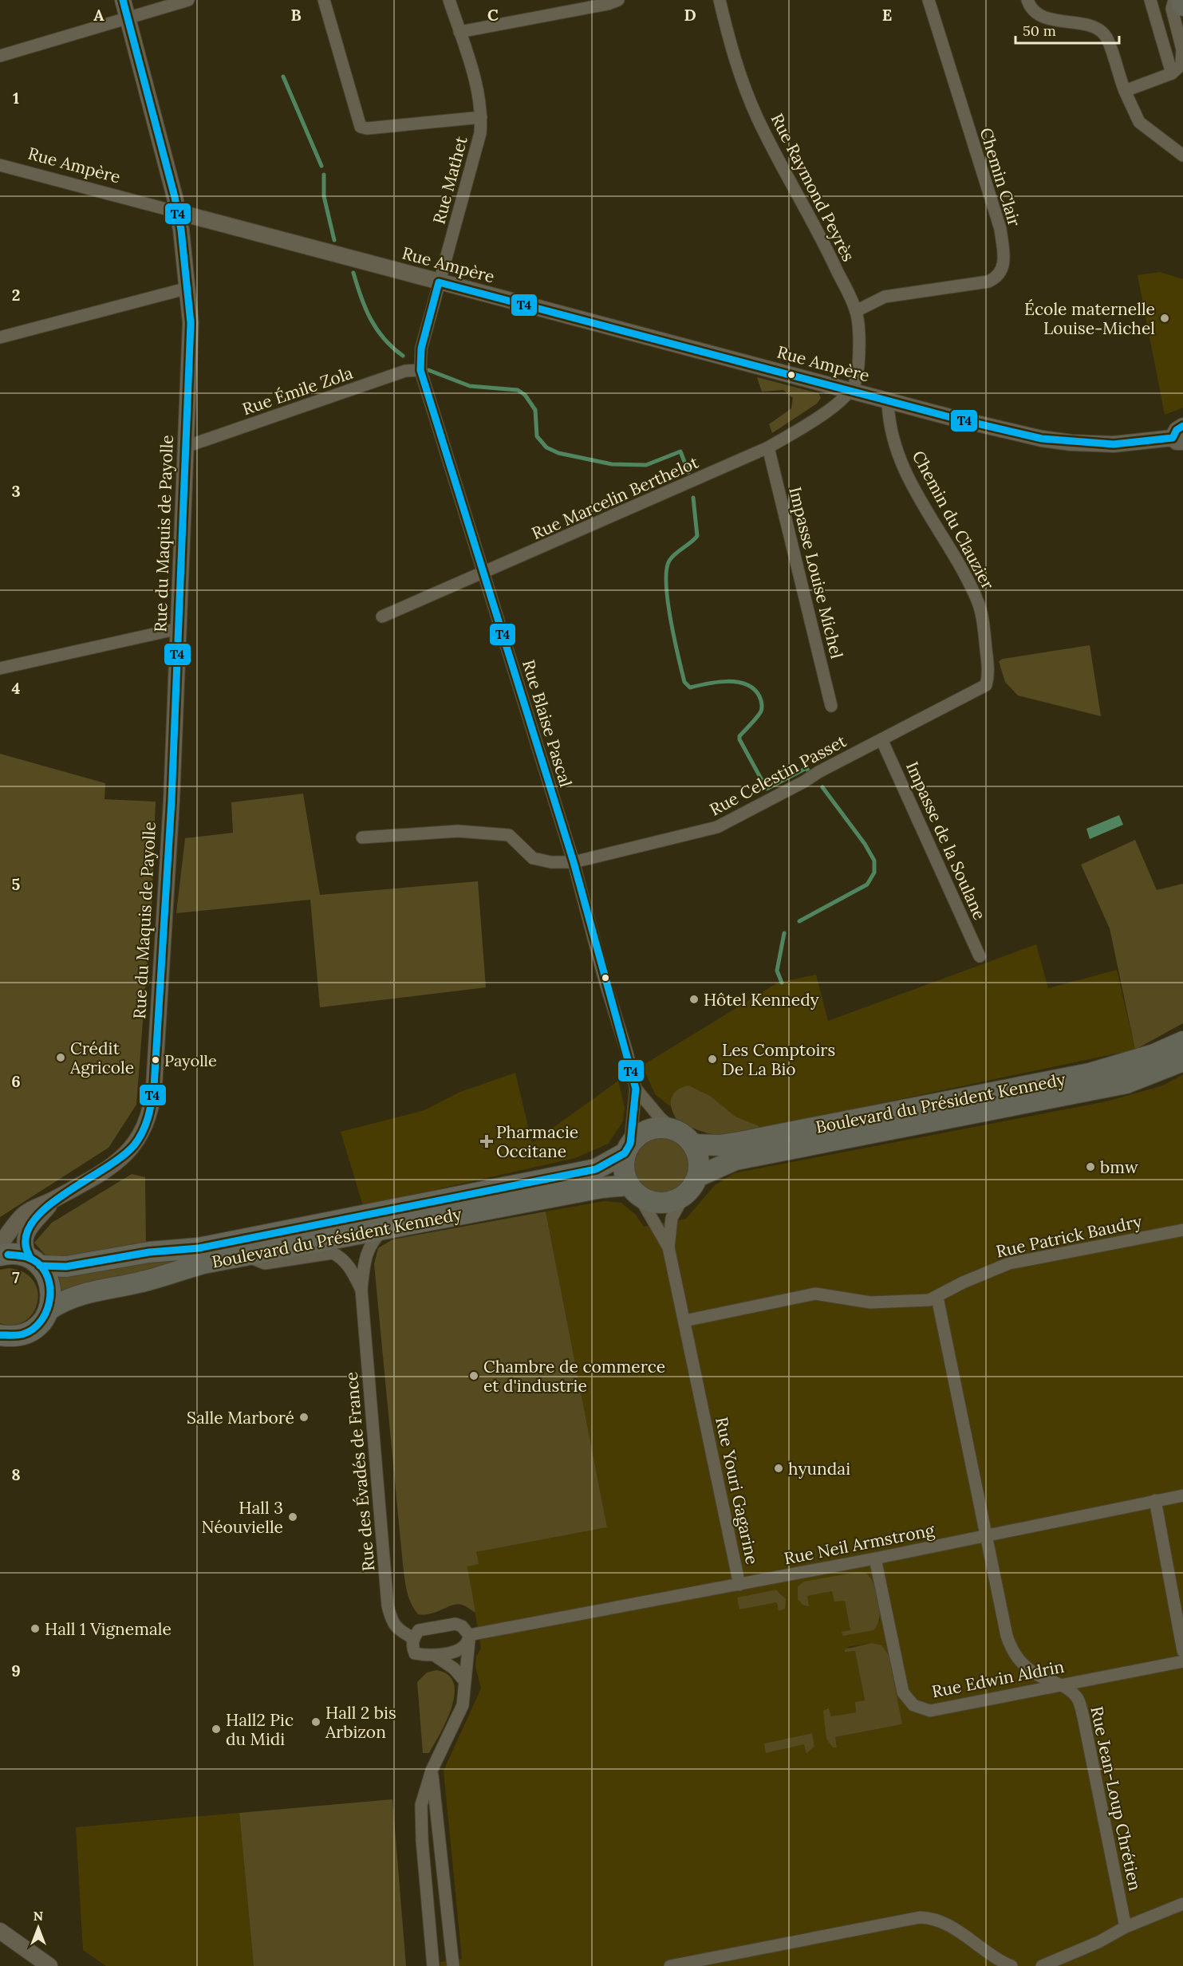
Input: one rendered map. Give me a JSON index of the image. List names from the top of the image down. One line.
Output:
{"streets":{"main road":["Boulevard du Président Kennedy"],"street":["Rue Ampère","Chemin Clair","Rue Mathet","Rue Raymond Peyrès","Rue Émile Zola","Rue Marcelin Berthelot","Chemin du Clauzier","Rue du Maquis de Payolle","Impasse Louise Michel","Rue Blaise Pascal","Rue Celestin Passet","Impasse de la Soulane","Rue Patrick Baudry","Rue des Évadés de France","Rue Youri Gagarine","Rue Neil Armstrong","Rue Edwin Aldrin","Rue Jean-Loup Chrétien"]},"crossings":[["Rue Ampère","Rue Mathet"],["Rue Ampère","Rue Raymond Peyrès"],["Rue Ampère","Rue Marcelin Berthelot"],["Rue Ampère","Chemin du Clauzier"],["Rue Ampère","Rue du Maquis de Payolle"],["Chemin Clair","Rue Raymond Peyrès"],["Rue Mathet","Rue Émile Zola"],["Rue Mathet","Rue Blaise Pascal"],["Rue Raymond Peyrès","Rue Marcelin Berthelot"],["Rue Émile Zola","Rue du Maquis de Payolle"],["Rue Émile Zola","Rue Blaise Pascal"],["Rue Marcelin Berthelot","Impasse Louise Michel"],["Rue Marcelin Berthelot","Rue Blaise Pascal"],["Chemin du Clauzier","Rue Celestin Passet"],["Rue du Maquis de Payolle","Boulevard du Président Kennedy"],["Rue Blaise Pascal","Rue Celestin Passet"],["Rue Blaise Pascal","Boulevard du Président Kennedy"],["Rue Blaise Pascal","Rue Youri Gagarine"],["Rue Celestin Passet","Impasse de la Soulane"],["Boulevard du Président Kennedy","Rue des Évadés de France"],["Boulevard du Président Kennedy","Rue Youri Gagarine"],["Rue Patrick Baudry","Rue Youri Gagarine"],["Rue Youri Gagarine","Rue Neil Armstrong"],["Rue Neil Armstrong","Rue Edwin Aldrin"],["Rue Neil Armstrong","Rue Jean-Loup Chrétien"],["Rue Edwin Aldrin","Rue Jean-Loup Chrétien"]],"places":{"other":["École maternelle Louise-Michel","Hôtel Kennedy","Crédit Agricole","Les Comptoirs De La Bio","Payolle","bmw","Chambre de commerce et d'industrie","Salle Marboré","hyundai","Hall 3 Néouvielle","Hall 1 Vignemale","Hall 2 bis Arbizon","Hall2 Pic du Midi"],"health":["Pharmacie Occitane"]},"lines":["transit line T4"],"scale_bar":"50 m","north":"top","grid":{"columns":["A","B","C","D","E"],"rows":["1","2","3","4","5","6","7","8","9"]}}
